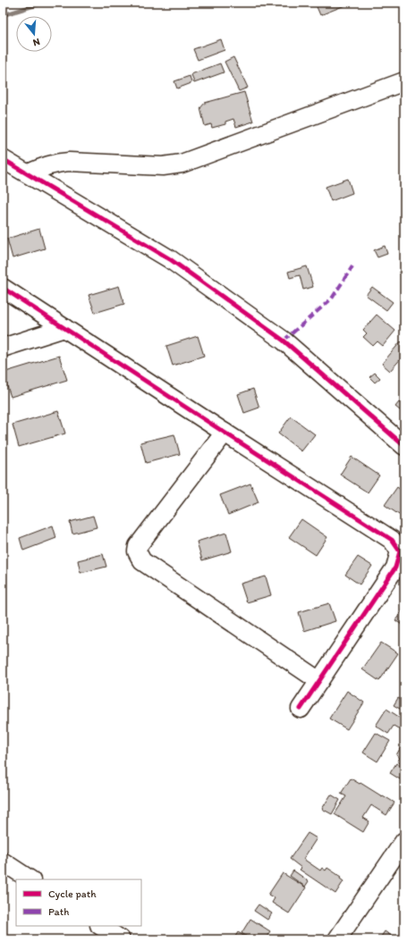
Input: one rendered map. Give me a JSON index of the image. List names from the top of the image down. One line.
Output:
{"legend":["Cycle path","Path"],"north":"bottom"}
